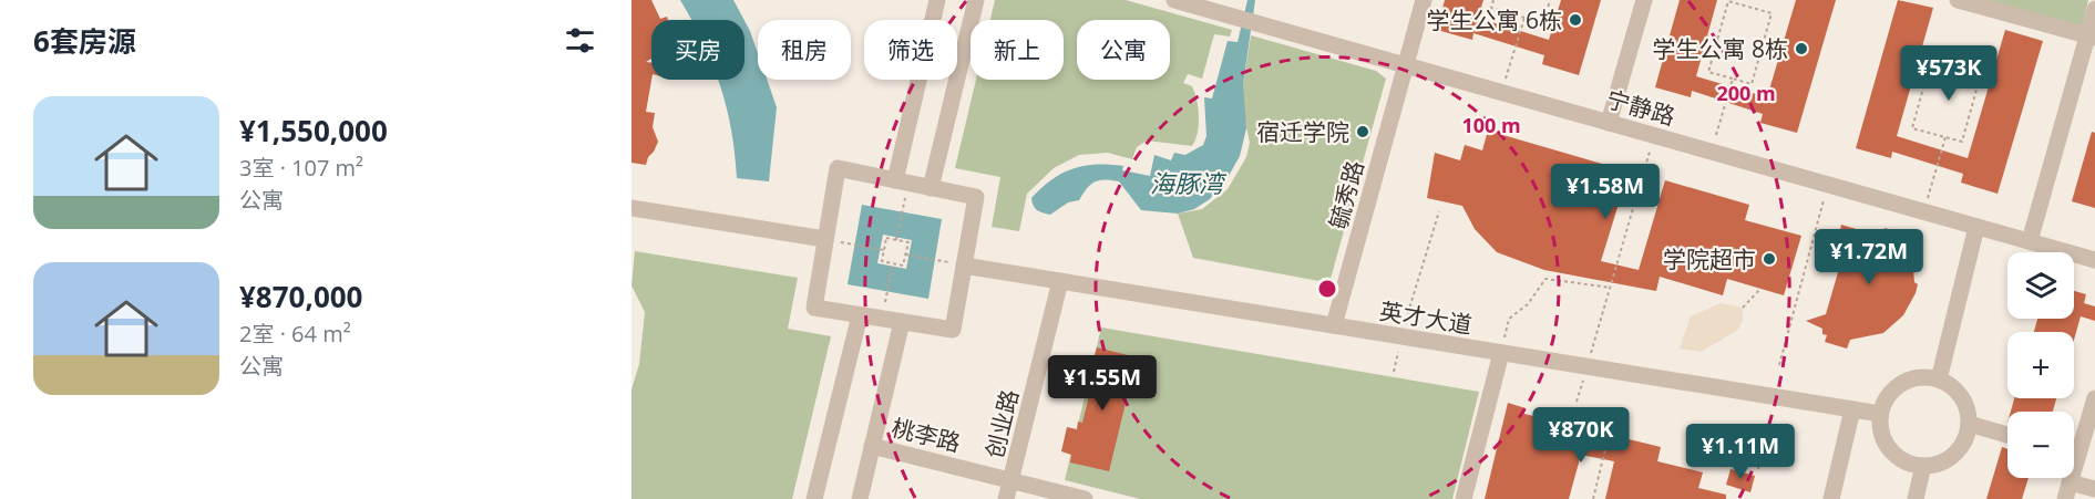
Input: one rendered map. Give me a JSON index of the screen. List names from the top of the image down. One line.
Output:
{"streets":{"lane":["宁静路","毓秀路","英才大道","创业路","桃李路"]},"crossings":[["宁静路","毓秀路"],["毓秀路","英才大道"],["英才大道","创业路"],["创业路","桃李路"]],"water":["海豚湾"],"places":["学生公寓 6栋","学生公寓 8栋","宿迁学院","学院超市"],"page":{"heading":"6套房源","chip":["买房","租房","筛选","新上","公寓"],"price":["¥573K","¥1.58M","¥1.72M","¥1.55M","¥870K","¥1.11M"],"list":[{"name":"¥1,550,000","note":"3室 · 107 m² · 公寓"},{"name":"¥870,000","note":"2室 · 64 m² · 公寓"}],"map_buttons":["+","−"]},"rings":["200 m","100 m"]}
